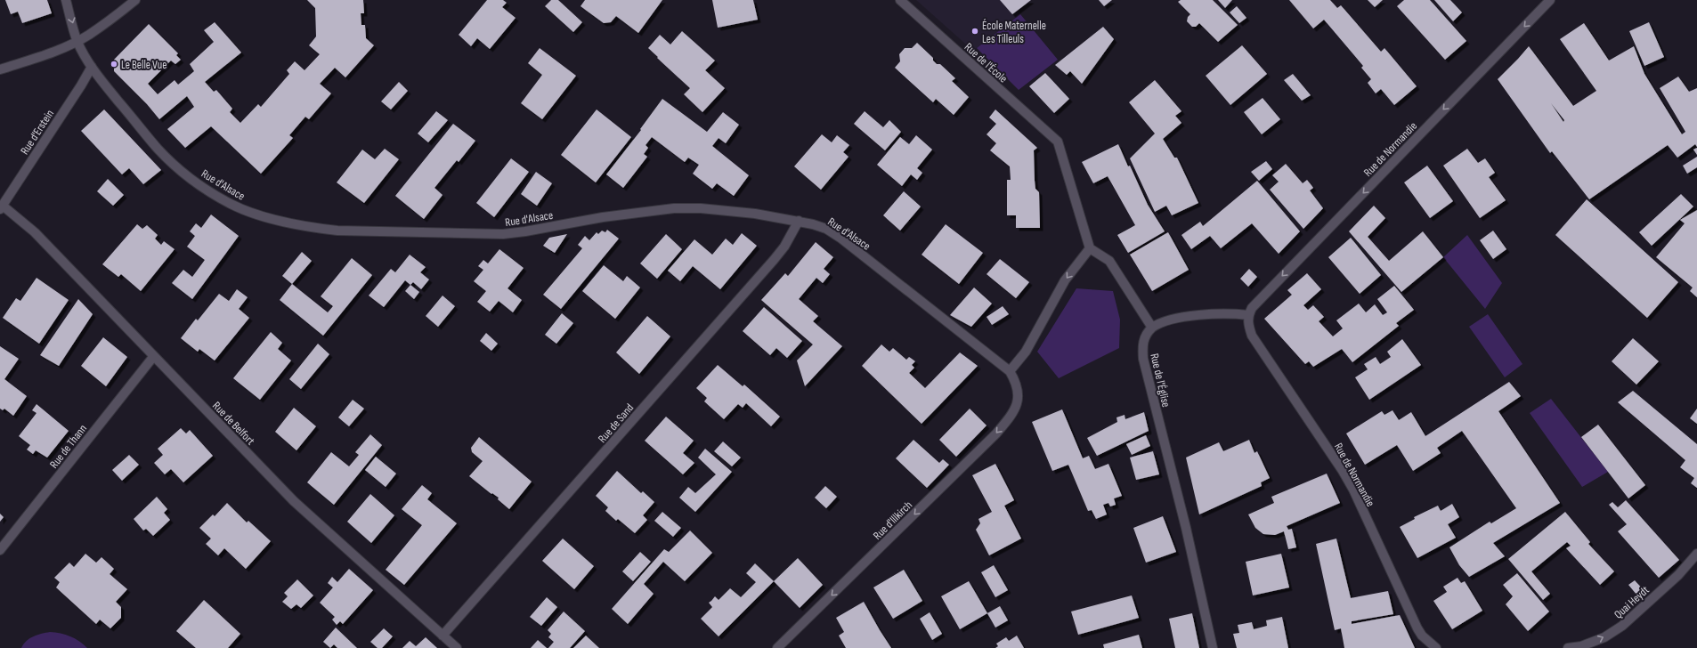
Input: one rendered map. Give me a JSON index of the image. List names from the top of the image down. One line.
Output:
{"streets":{"street":["Rue de l'École","Rue d'Erstein","Rue de Normandie","Rue d'Alsace","Rue de l'Église","Rue de Belfort","Rue de Sand","Rue de Thann","Rue d'Illkirch","Quai Heydt"]},"crossings":[["Rue d'Erstein","Rue d'Alsace"],["Rue d'Erstein","Rue de Belfort"],["Rue d'Alsace","Rue de Sand"],["Rue d'Alsace","Rue d'Illkirch"],["Rue de Belfort","Rue de Sand"],["Rue de Belfort","Rue de Thann"]],"one_way":["Rue de Normandie","Rue d'Illkirch","Quai Heydt"],"places":["École Maternelle Les Tilleuls","Le Belle Vue"]}
